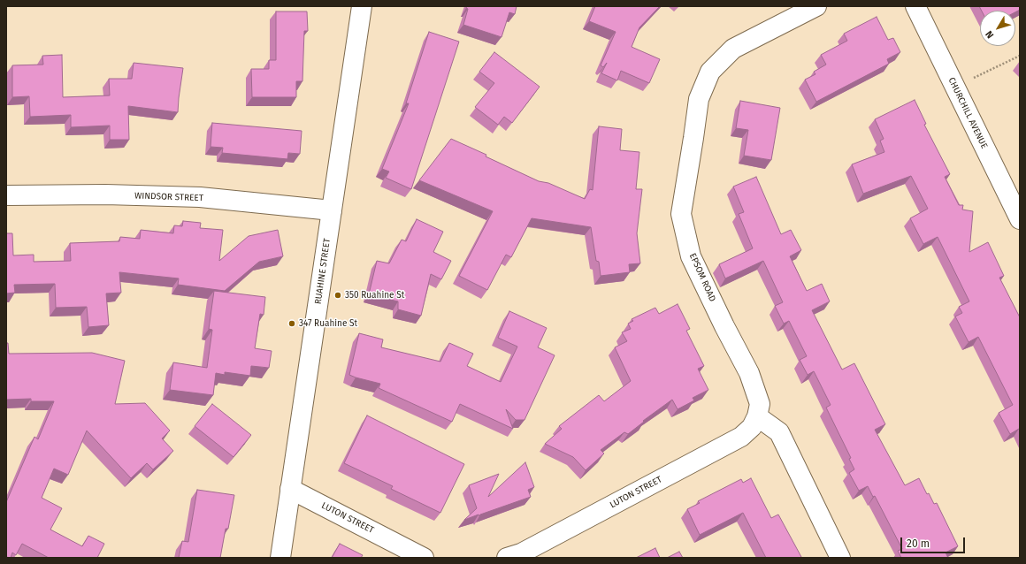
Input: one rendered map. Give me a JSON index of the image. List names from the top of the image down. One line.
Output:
{"streets":{"street":["CHURCHILL AVENUE","WINDSOR STREET","RUAHINE STREET","EPSOM ROAD","LUTON STREET"]},"crossings":[["WINDSOR STREET","RUAHINE STREET"],["RUAHINE STREET","LUTON STREET"],["EPSOM ROAD","LUTON STREET"]],"places":["350 Ruahine St","347 Ruahine St"],"scale_bar":"20 m","north":"bottom left"}
